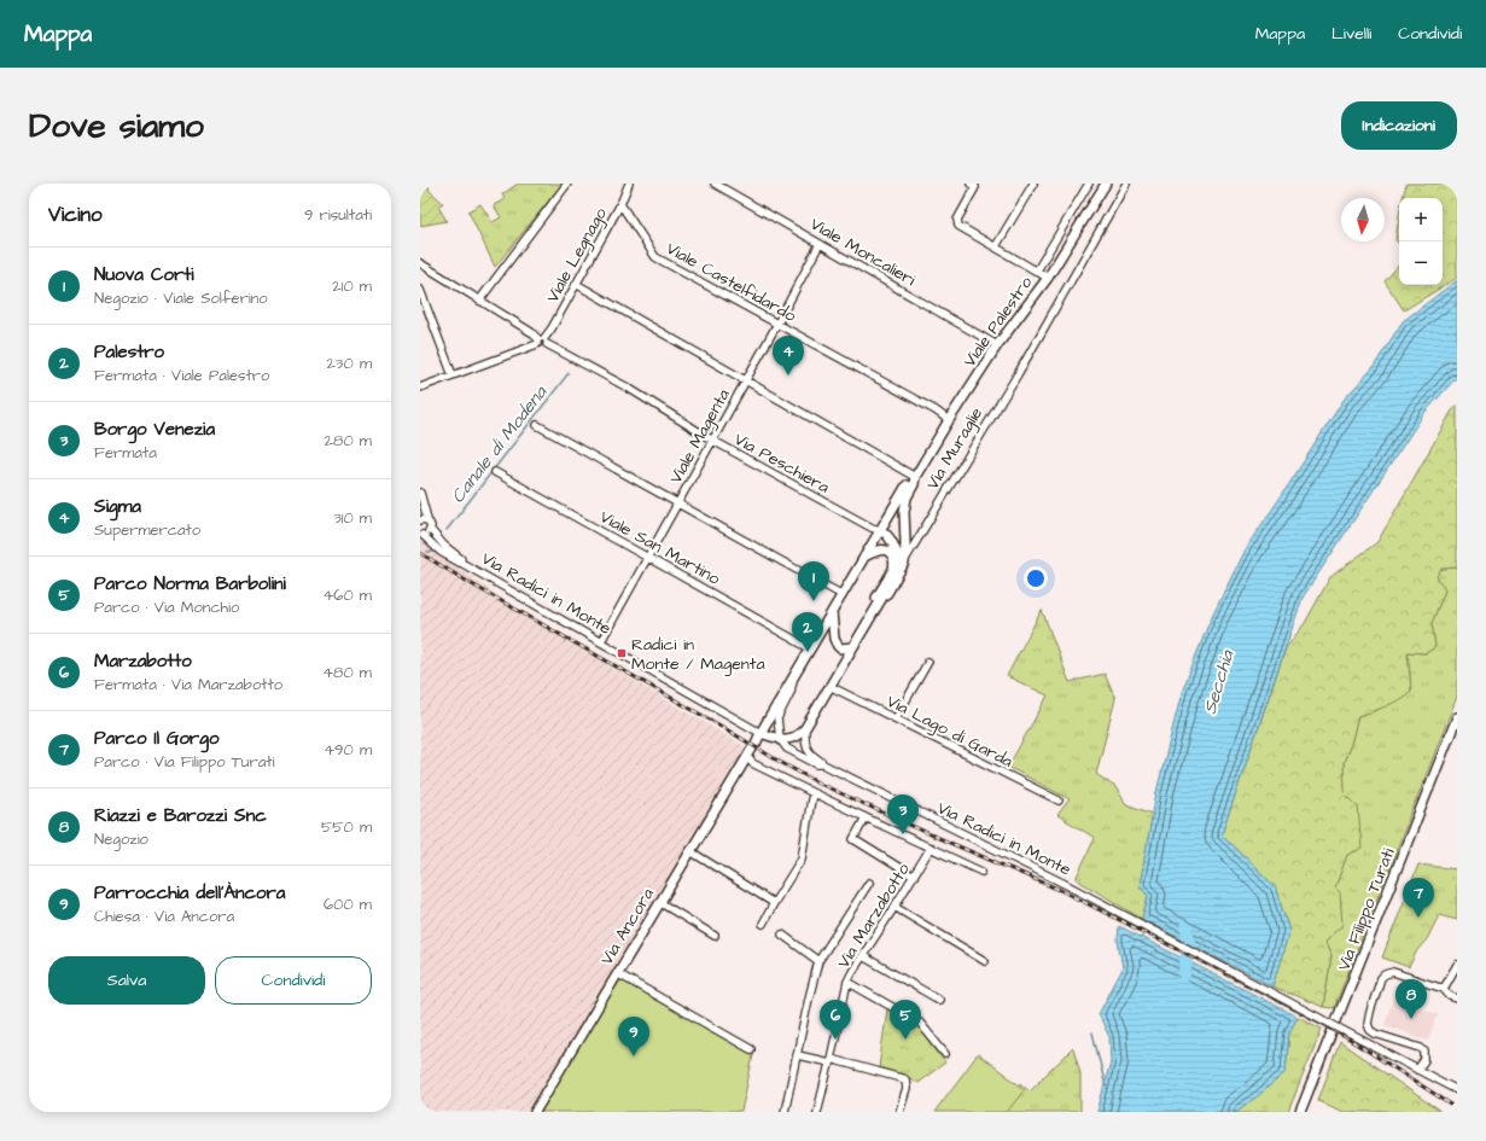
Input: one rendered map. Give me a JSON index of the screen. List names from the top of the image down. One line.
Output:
{"streets":{"main road":["Viale Palestro","Via Muraglie","Via Radici in Monte","Via Filippo Turati","Via Ancora"],"street":["Viale Moncalieri","Viale Legnago","Viale Castelfidardo","Viale Magenta","Via Peschiera","Viale San Martino","Via Lago di Garda","Via Marzabotto"]},"crossings":[["Viale Moncalieri","Viale Palestro"],["Viale Moncalieri","Viale Magenta"],["Viale Legnago","Viale Castelfidardo"],["Viale Legnago","Via Peschiera"],["Viale Castelfidardo","Viale Palestro"],["Viale Castelfidardo","Viale Magenta"],["Viale Palestro","Via Muraglie"],["Viale Palestro","Via Peschiera"],["Viale Palestro","Viale San Martino"],["Viale Palestro","Via Radici in Monte"],["Viale Palestro","Via Ancora"],["Viale Magenta","Via Peschiera"],["Viale Magenta","Viale San Martino"],["Viale Magenta","Via Radici in Monte"],["Via Muraglie","Via Lago di Garda"]],"water":["Canale di Modena","Secchia"],"places":{"transit":["Radici in Monte / Magenta"]},"north":"bottom","page":{"header":"Mappa","nav":["Mappa","Livelli","Condividi"],"buttons":["Indicazioni",["Salva","Condividi"]],"title":"Dove siamo","heading":["Vicino","9 risultati"],"map_buttons":["+","−"],"list":[{"mark":"1","name":"Nuova Corti","note":"Negozio · Viale Solferino","value":"210 m"},{"mark":"2","name":"Palestro","note":"Fermata · Viale Palestro","value":"230 m"},{"mark":"3","name":"Borgo Venezia","note":"Fermata","value":"280 m"},{"mark":"4","name":"Sigma","note":"Supermercato","value":"310 m"},{"mark":"5","name":"Parco Norma Barbolini","note":"Parco · Via Monchio","value":"460 m"},{"mark":"6","name":"Marzabotto","note":"Fermata · Via Marzabotto","value":"480 m"},{"mark":"7","name":"Parco Il Gorgo","note":"Parco · Via Filippo Turati","value":"490 m"},{"mark":"8","name":"Riazzi e Barozzi Snc","note":"Negozio","value":"550 m"},{"mark":"9","name":"Parrocchia dell'Àncora","note":"Chiesa · Via Ancora","value":"600 m"}],"pins":["4","1","2","3","7","8","5","6","9"]}}
